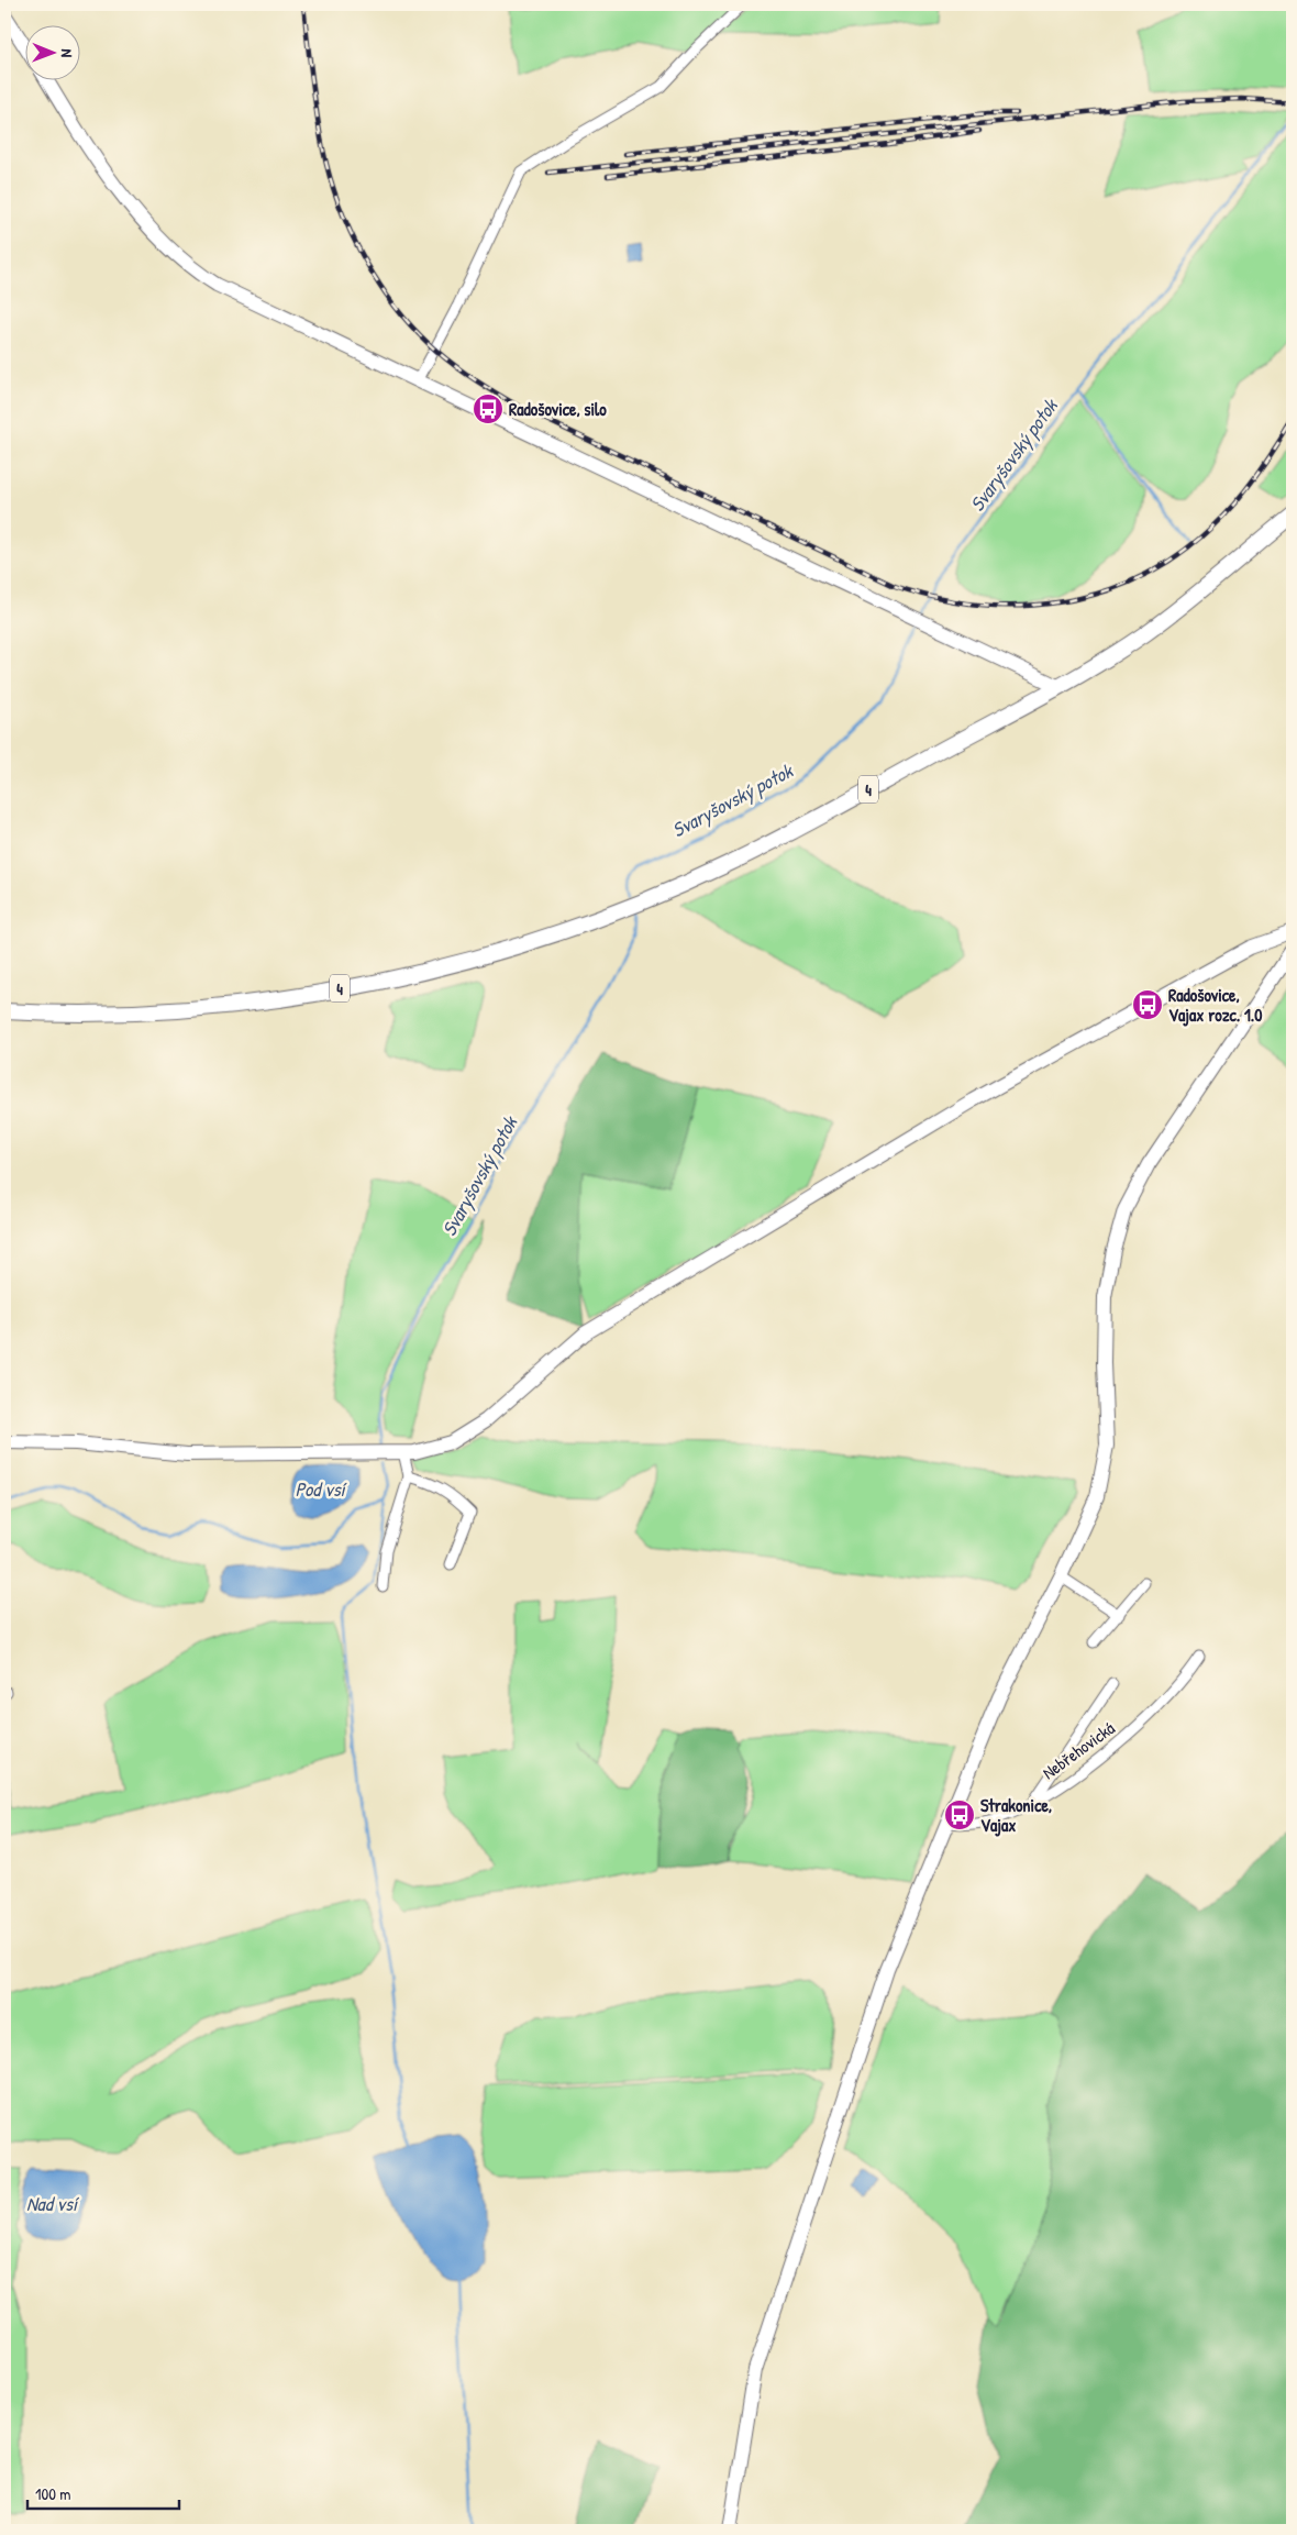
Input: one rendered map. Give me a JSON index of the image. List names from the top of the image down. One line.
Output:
{"streets":{"main road":["4"],"street":["Nebřehovická"]},"water":["Svaryšovský potok","Pod vsí","Nad vsí"],"places":{"bus stop":["Radošovice, silo","Radošovice, Vajax rozc. 1.0","Strakonice, Vajax"]},"scale_bar":"100 m","north":"right"}
